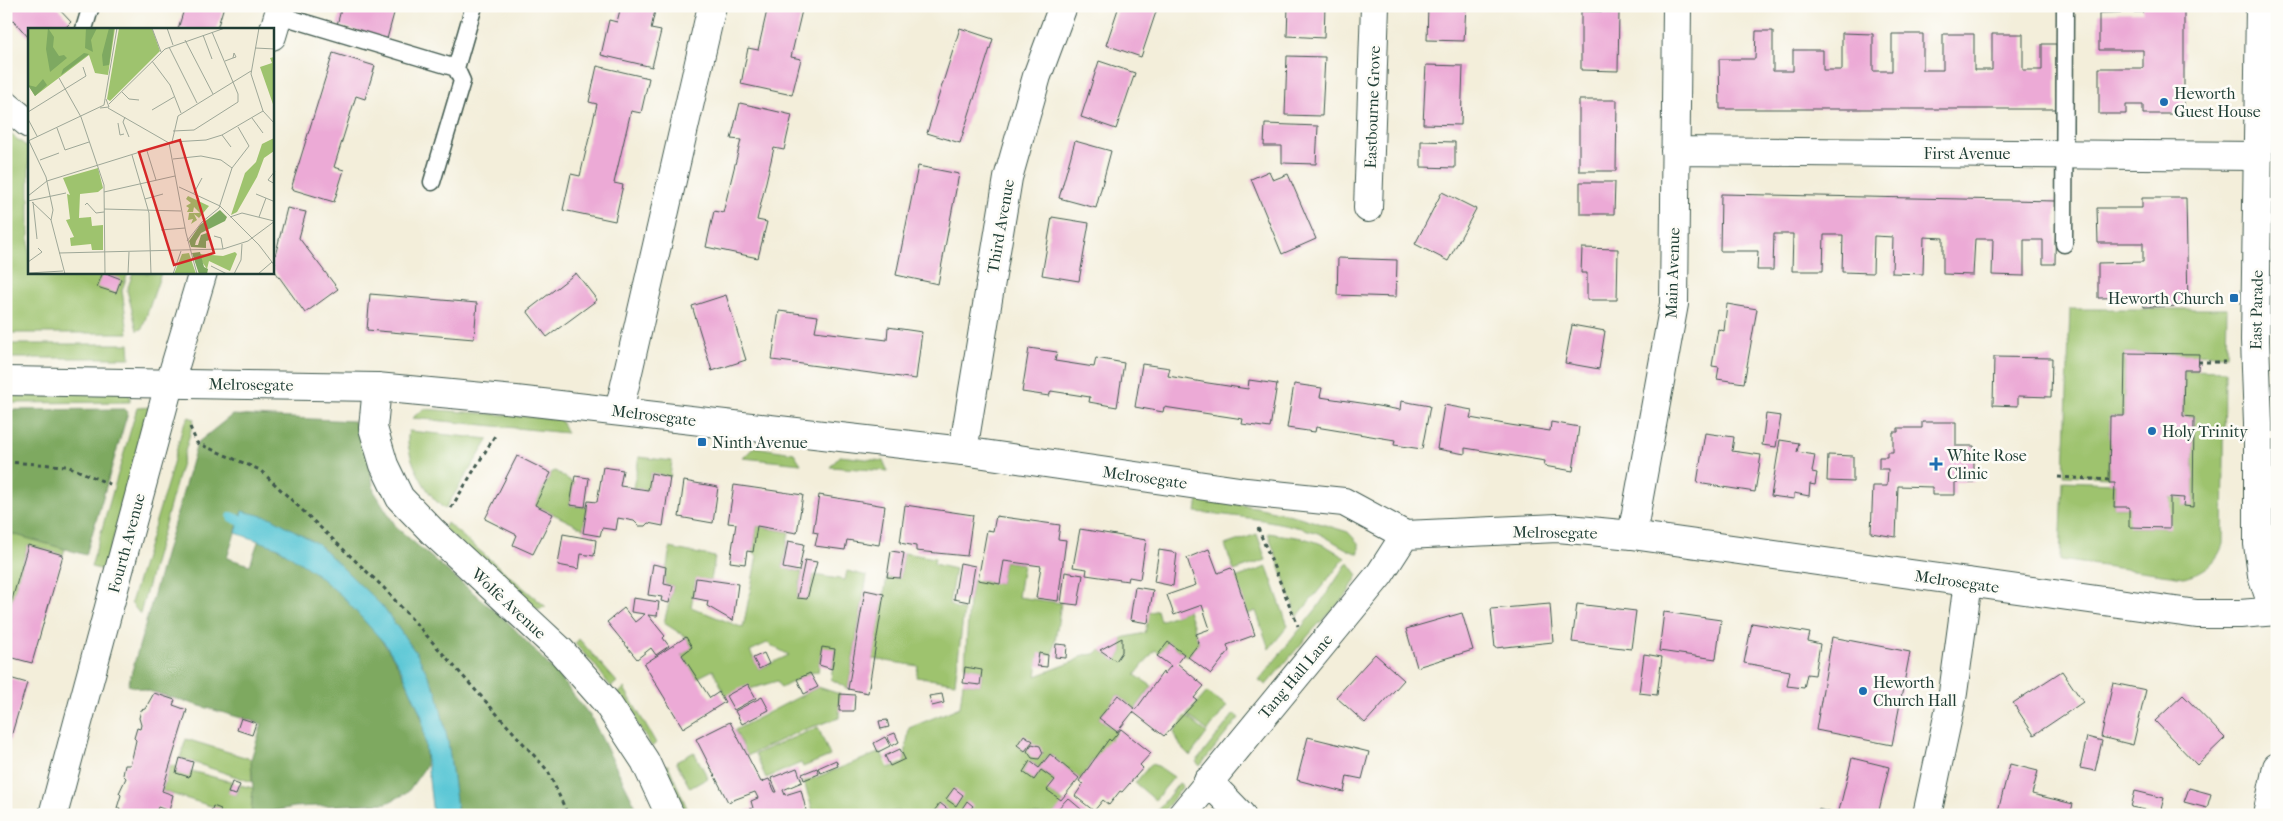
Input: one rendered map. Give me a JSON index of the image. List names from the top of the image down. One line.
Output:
{"streets":{"street":["Eastbourne Grove","First Avenue","Third Avenue","Main Avenue","East Parade","Melrosegate","Fourth Avenue","Wolfe Avenue","Tang Hall Lane"]},"crossings":[["First Avenue","Main Avenue"],["First Avenue","East Parade"],["Third Avenue","Melrosegate"],["Main Avenue","Melrosegate"],["East Parade","Melrosegate"],["Melrosegate","Fourth Avenue"],["Melrosegate","Wolfe Avenue"],["Melrosegate","Tang Hall Lane"]],"places":{"other":["Heworth Guest House","Holy Trinity","Heworth Church Hall"],"transit":["Heworth Church","Ninth Avenue"],"health":["White Rose Clinic"]}}
